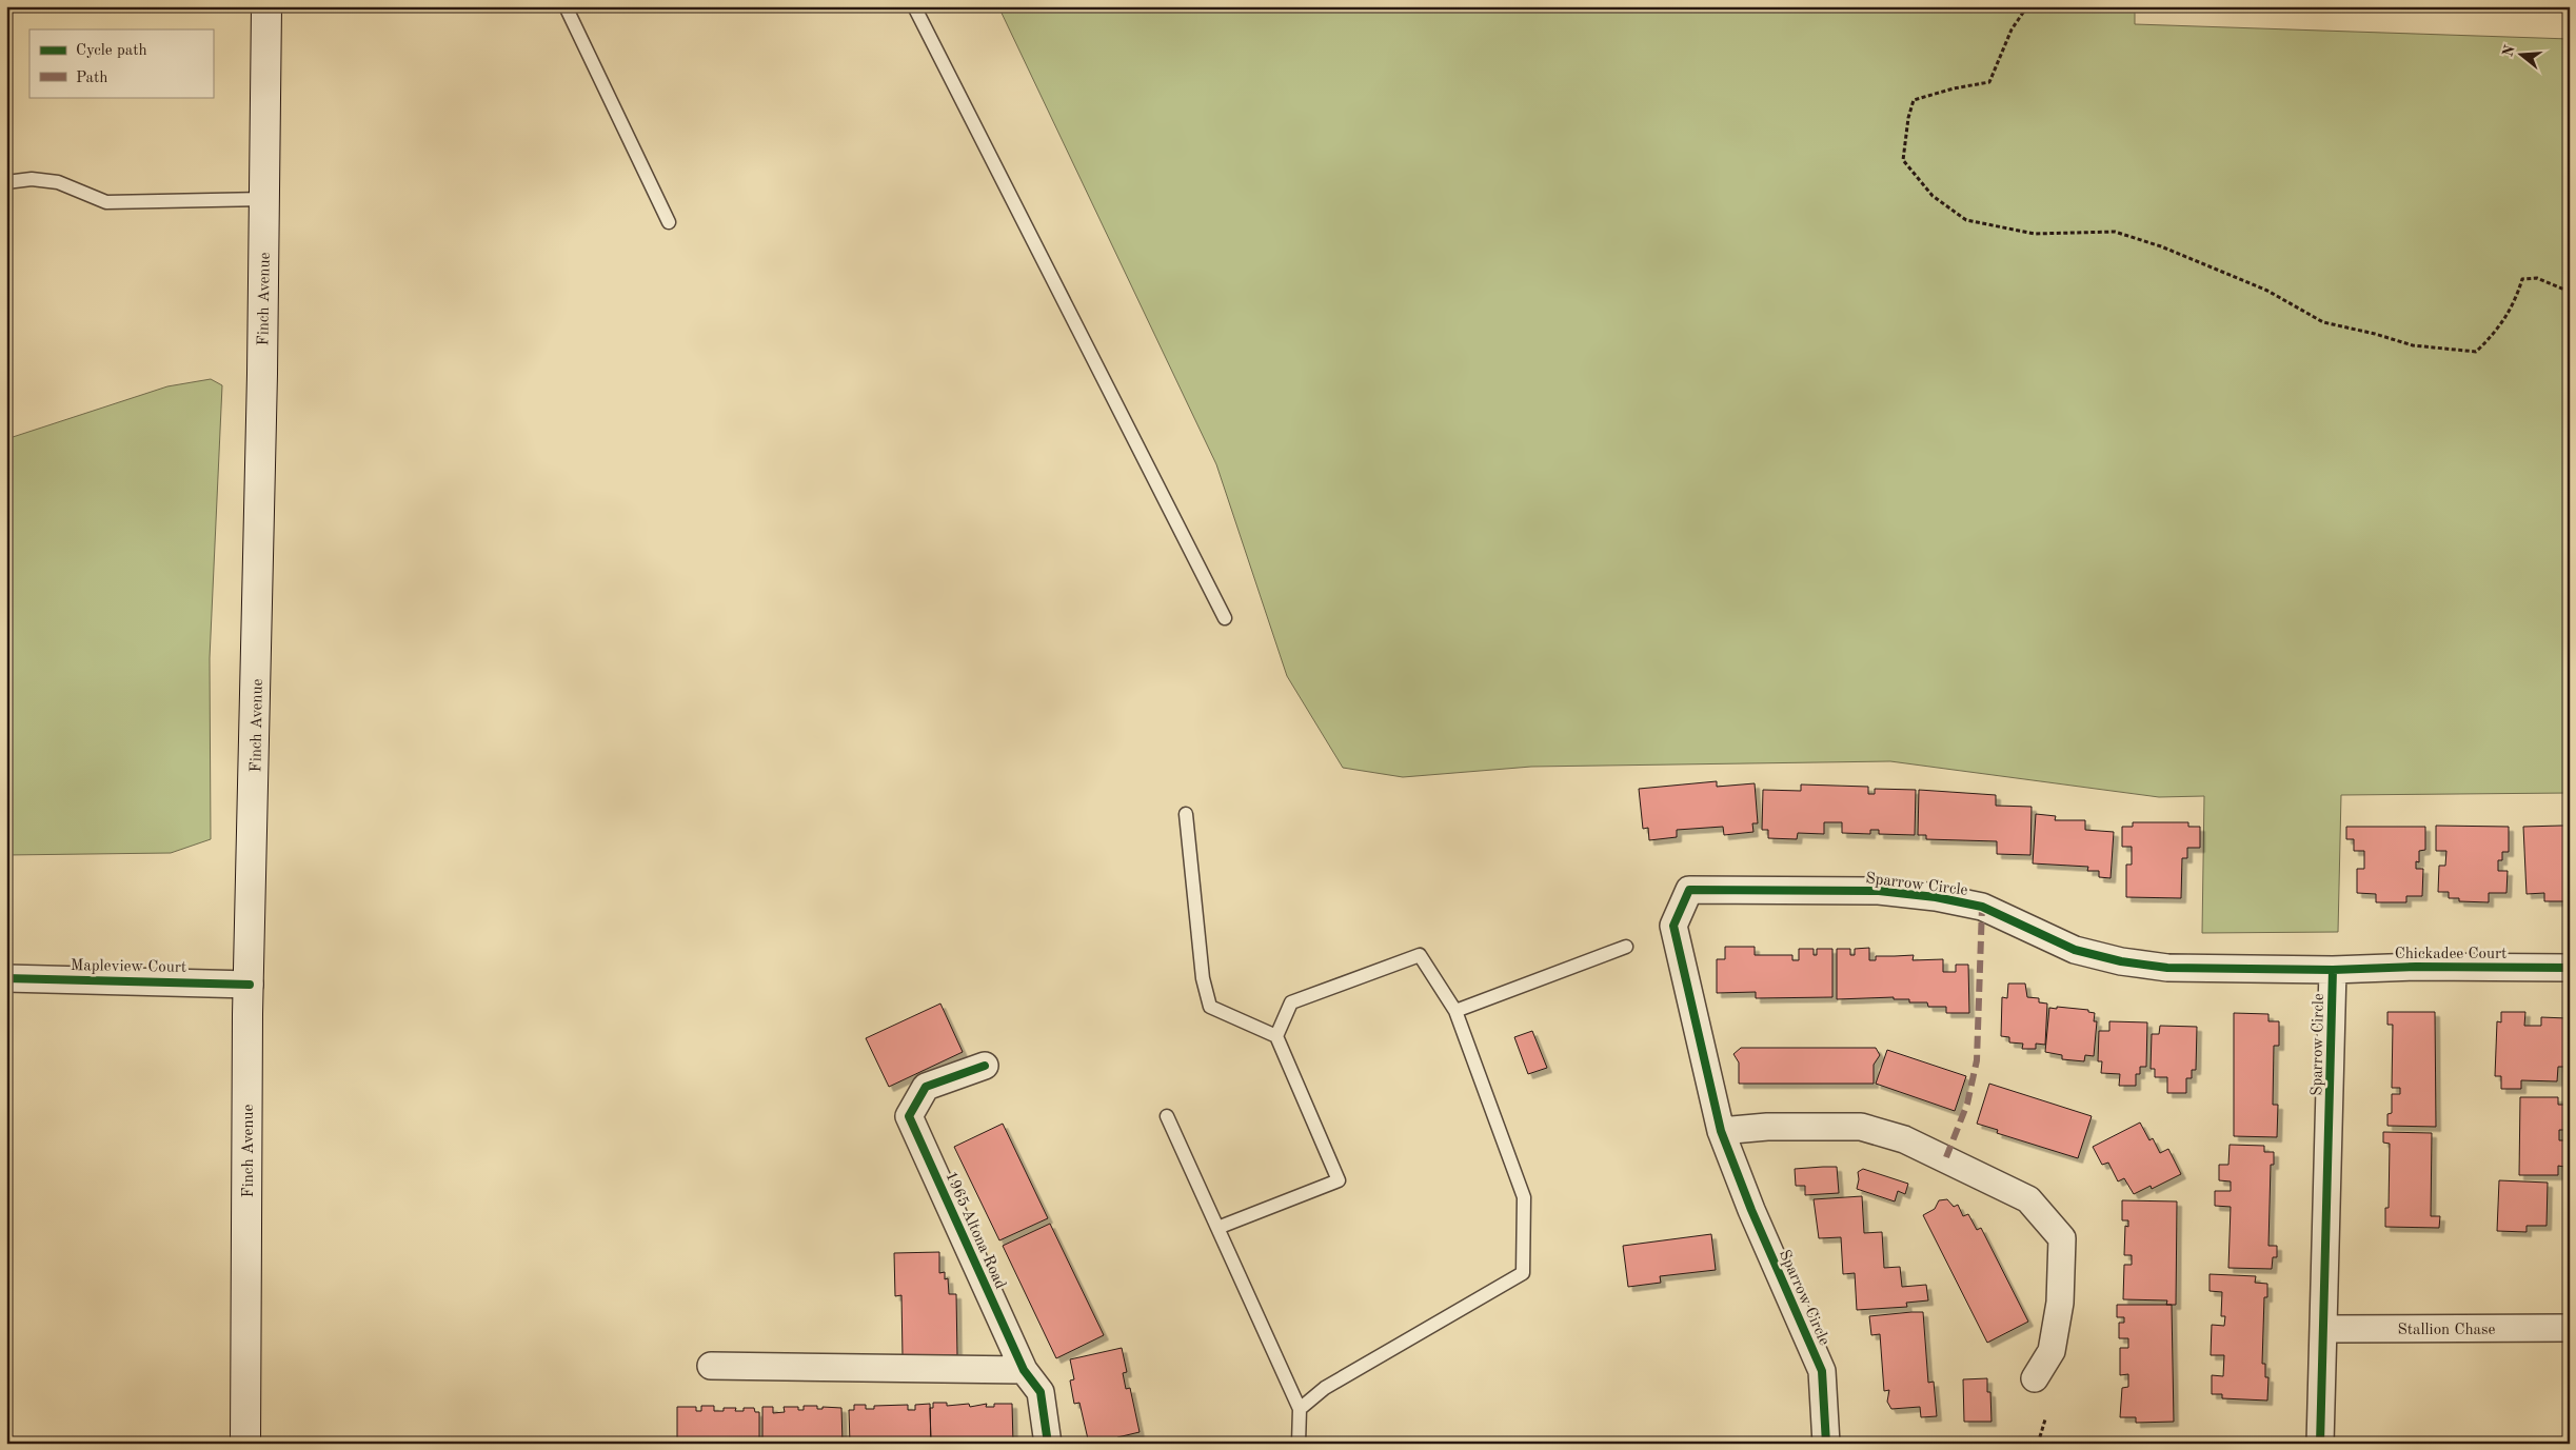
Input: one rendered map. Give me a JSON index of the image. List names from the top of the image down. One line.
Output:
{"streets":{"main road":["Finch Avenue"],"street":["Sparrow Circle","Chickadee Court","Mapleview Court","1965 Altona Road","Stallion Chase"]},"crossings":[["Finch Avenue","Mapleview Court"],["Sparrow Circle","Chickadee Court"],["Sparrow Circle","Stallion Chase"]],"legend":["Cycle path","Path"],"north":"left"}
